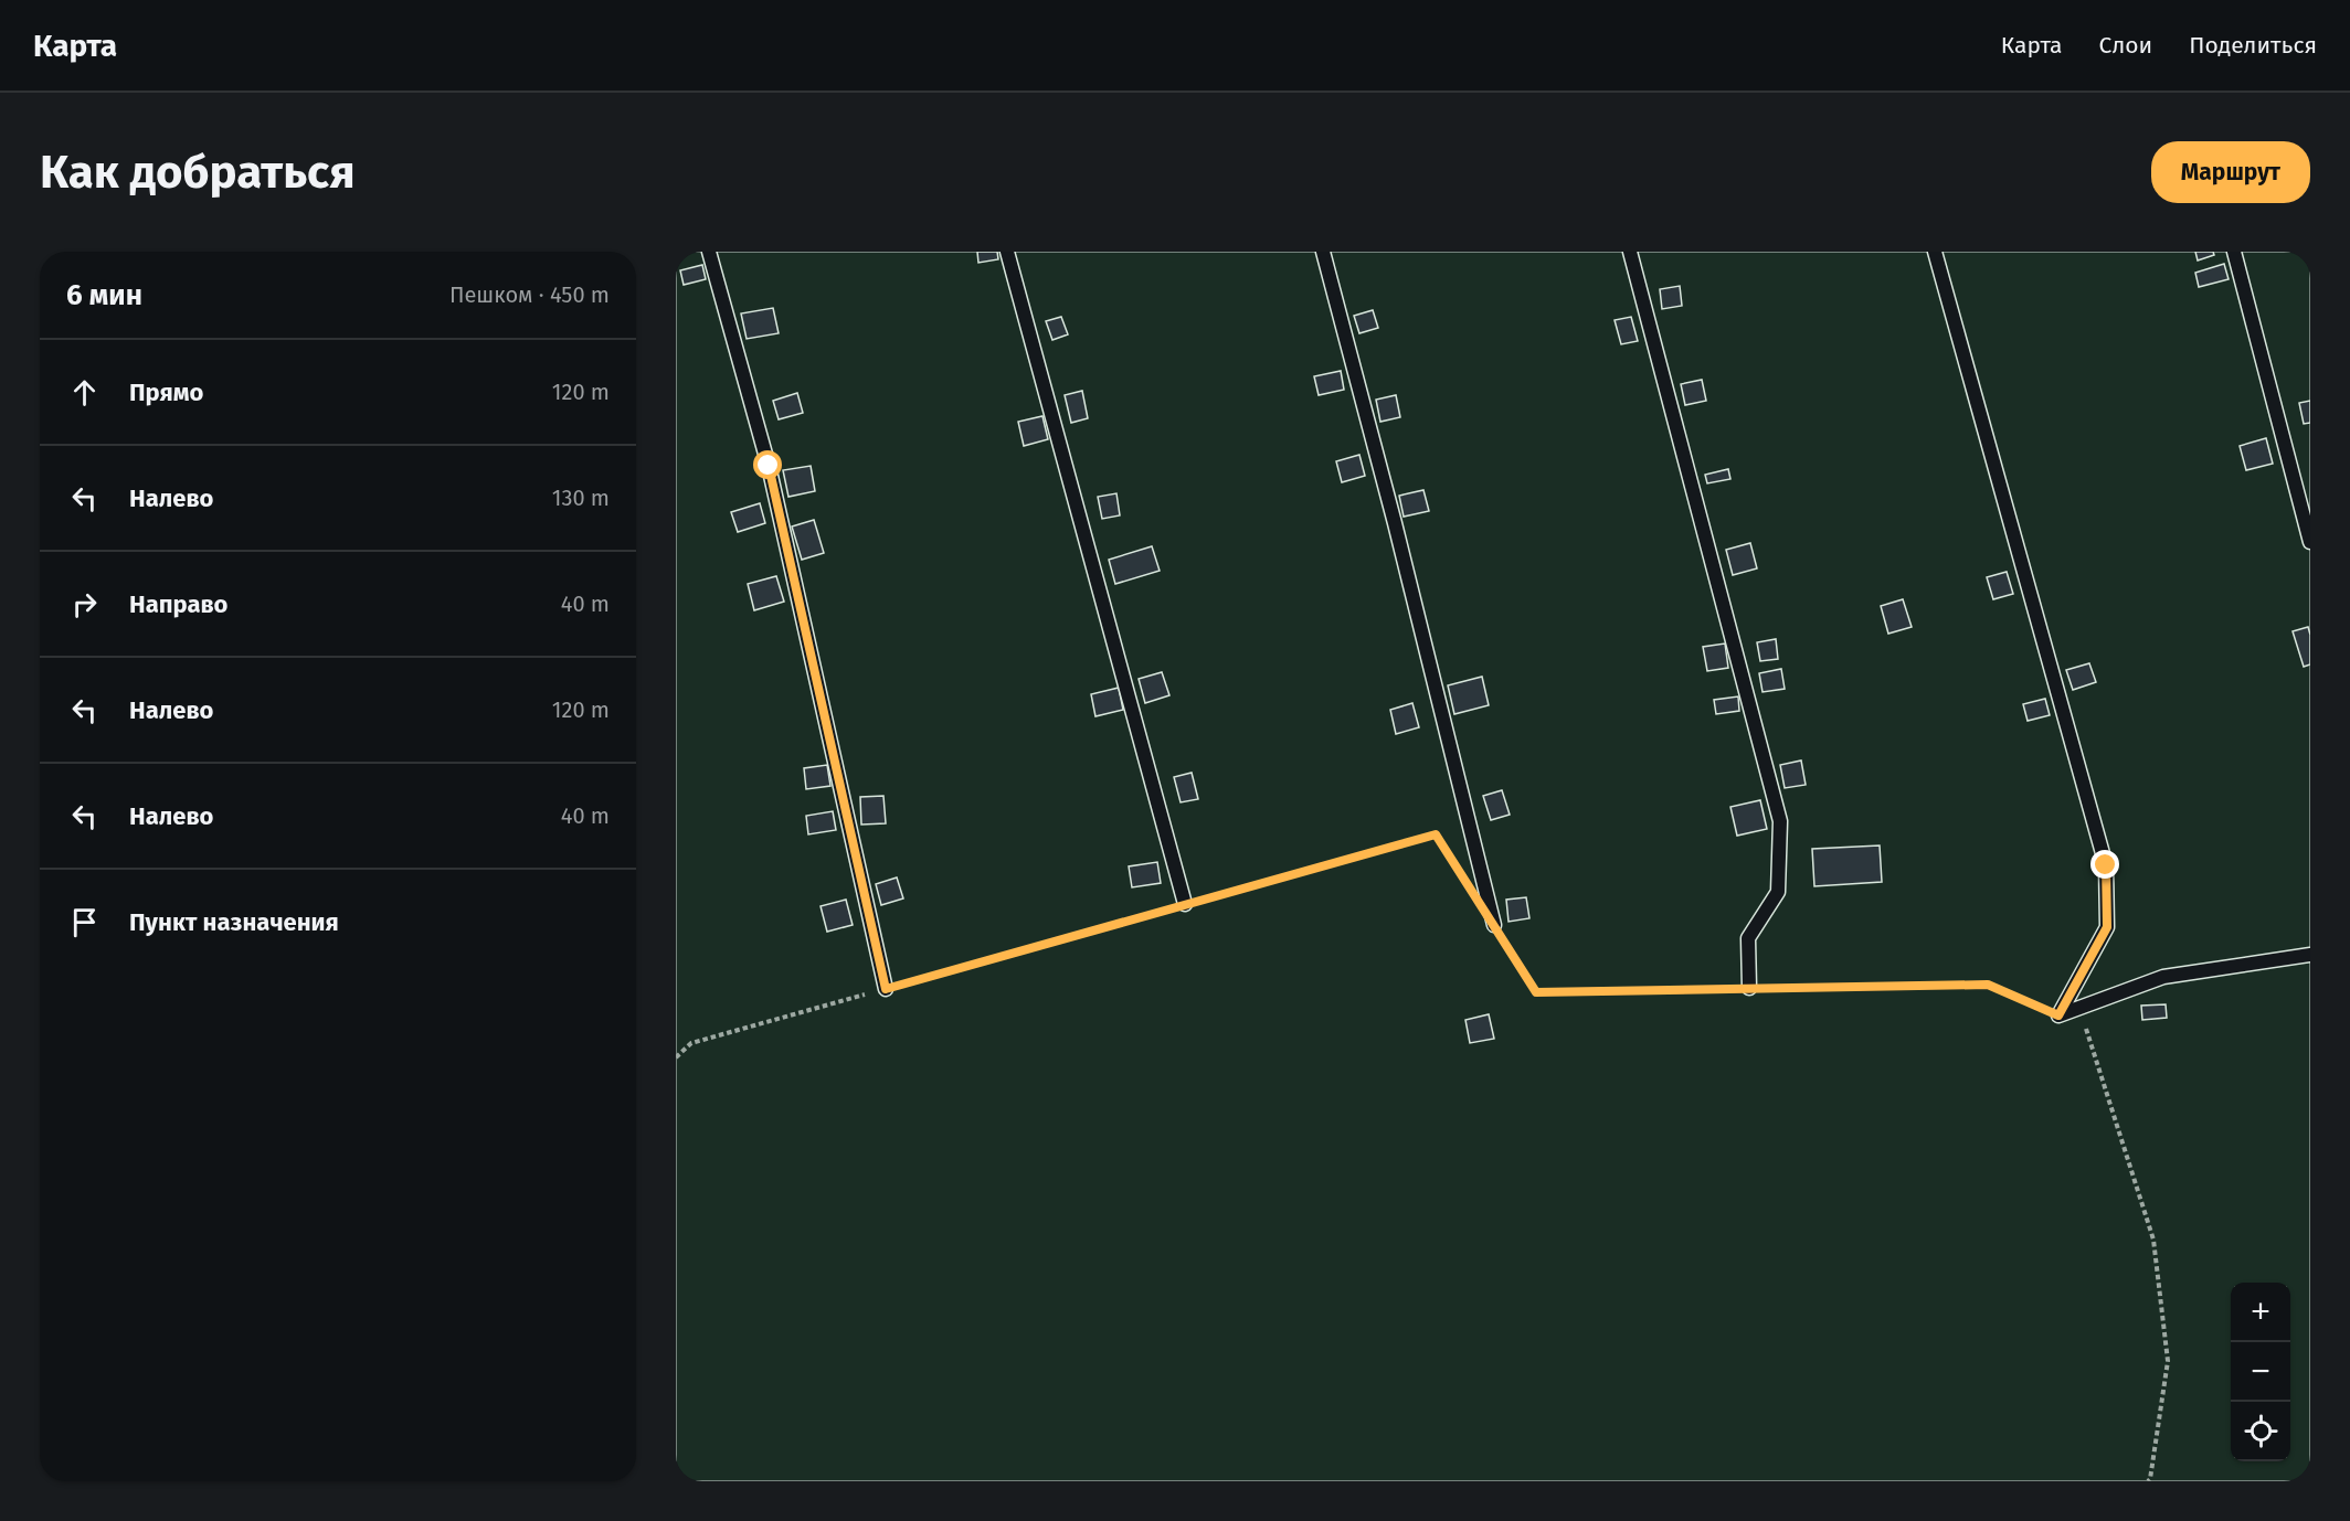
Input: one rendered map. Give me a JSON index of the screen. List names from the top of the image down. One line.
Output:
{"page":{"header":"Карта","nav":["Карта","Слои","Поделиться"],"buttons":"Маршрут","title":"Как добраться","heading":["6 мин","Пешком · 450 m"],"list":[["Прямо","120 m"],["Налево","130 m"],["Направо","40 m"],["Налево","120 m"],["Налево","40 m"],"Пункт назначения"],"map_buttons":["+","−"]}}
